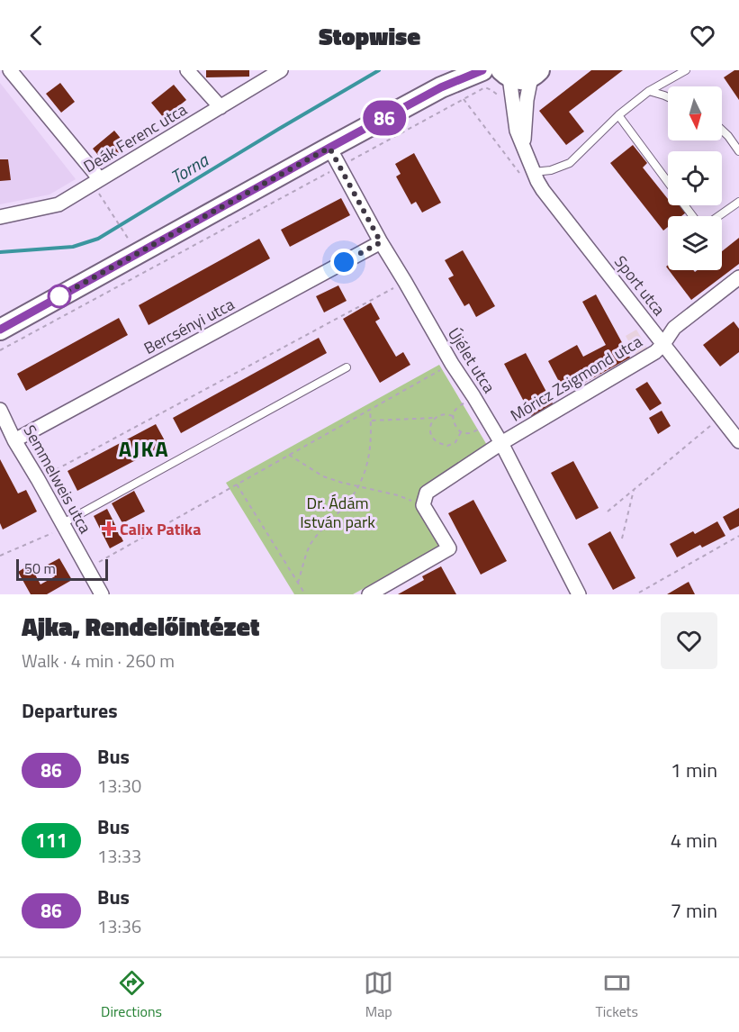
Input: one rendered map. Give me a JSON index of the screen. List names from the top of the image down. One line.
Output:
{"streets":{"street":["Deák Ferenc utca","Sport utca","Bercsényi utca","Újélet utca","Móricz Zsigmond utca","Semmelweis utca"]},"crossings":[["Sport utca","Móricz Zsigmond utca"],["Bercsényi utca","Újélet utca"],["Bercsényi utca","Semmelweis utca"],["Újélet utca","Móricz Zsigmond utca"]],"districts":["AJKA"],"water":["Torna"],"parks":["Dr. Ádám István park"],"places":{"health":["Calix Patika"]},"lines":["bus line 86"],"scale_bar":"50 m","north":"bottom","page":{"header":"Stopwise","on_map":"86","scale":"50 m","heading":[["Ajka, Rendelőintézet","Walk · 4 min · 260 m"],"Departures"],"list":[{"mark":"86","name":"Bus","note":"13:30","value":"1 min"},{"mark":"111","name":"Bus","note":"13:33","value":"4 min"},{"mark":"86","name":"Bus","note":"13:36","value":"7 min"}],"tabs":["Directions","Map","Tickets"]}}
